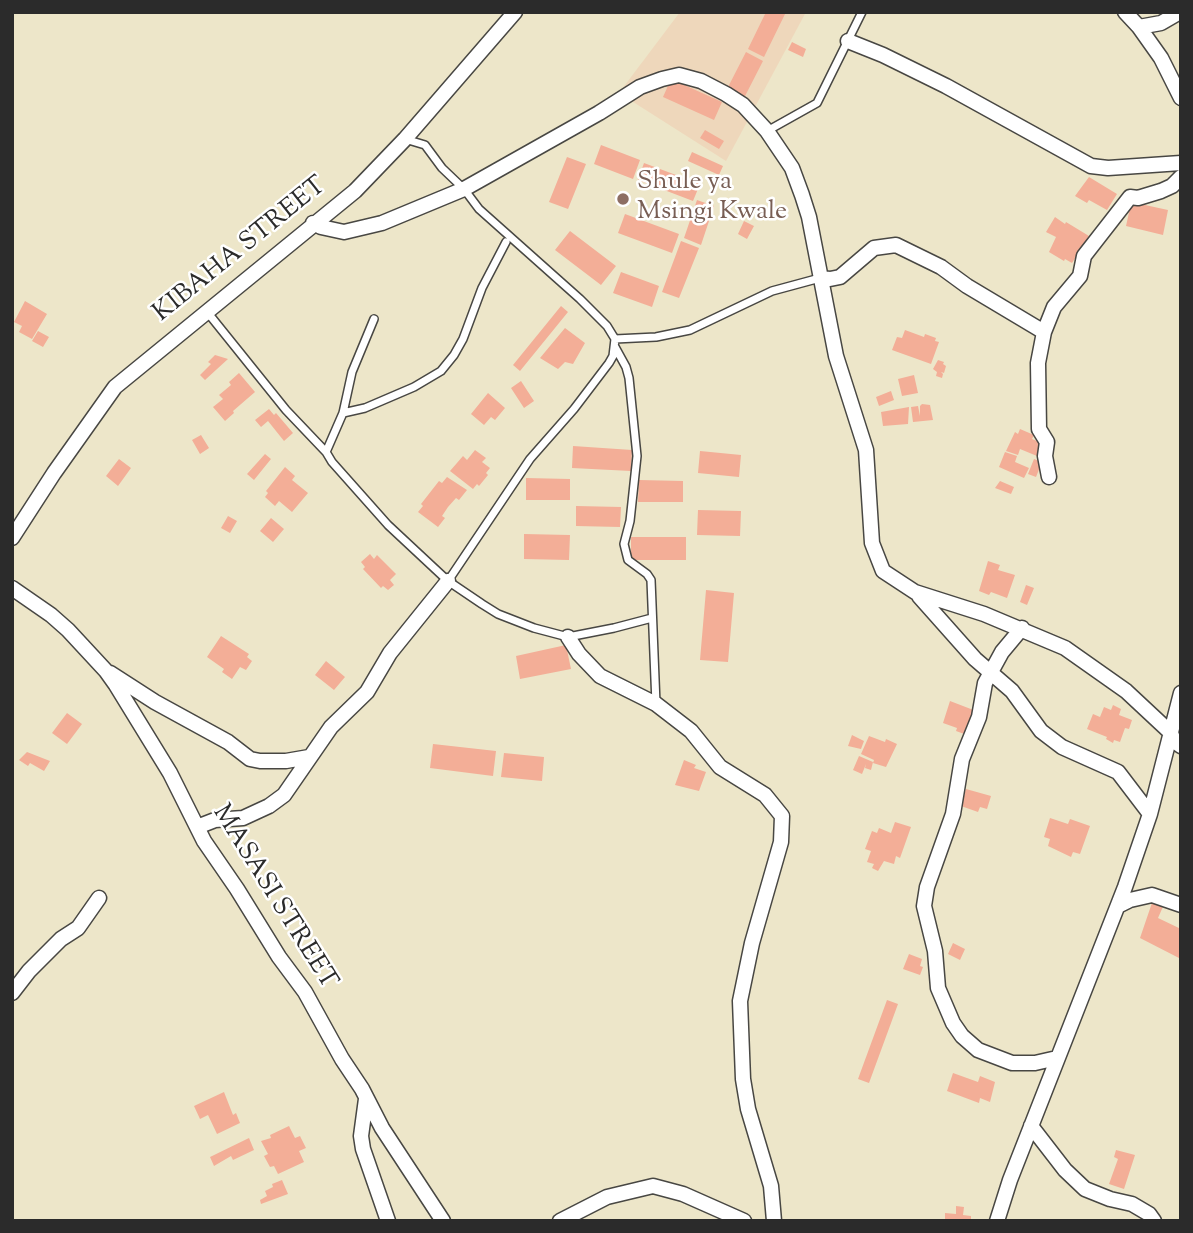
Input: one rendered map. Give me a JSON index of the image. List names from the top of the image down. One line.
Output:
{"streets":{"street":["KIBAHA STREET","MASASI STREET"]},"places":["Shule ya Msingi Kwale"]}
